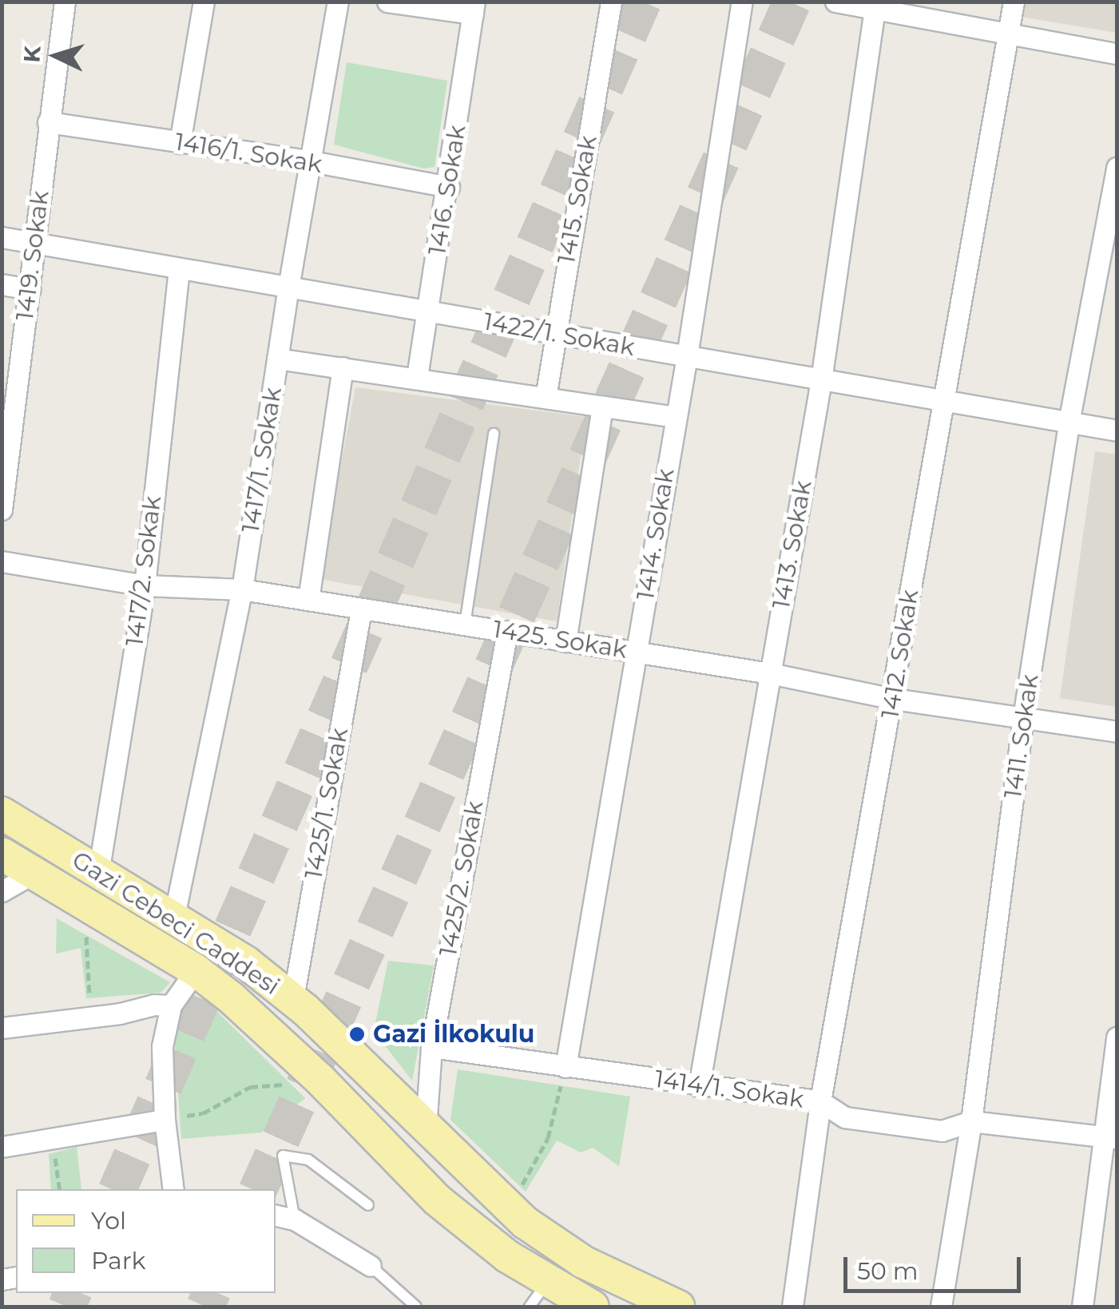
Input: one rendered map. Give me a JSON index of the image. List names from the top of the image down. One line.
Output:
{"streets":{"main road":["Gazi Cebeci Caddesi"],"street":["1416/1. Sokak","1416. Sokak","1415. Sokak","1419. Sokak","1422/1. Sokak","1417/1. Sokak","1414. Sokak","1413. Sokak","1417/2. Sokak","1425. Sokak","1412. Sokak","1411. Sokak","1425/1. Sokak","1425/2. Sokak","1414/1. Sokak"]},"crossings":[["1416/1. Sokak","1416. Sokak"],["1416/1. Sokak","1419. Sokak"],["1416/1. Sokak","1417/1. Sokak"],["1416. Sokak","1422/1. Sokak"],["1415. Sokak","1422/1. Sokak"],["1419. Sokak","1422/1. Sokak"],["1422/1. Sokak","1417/1. Sokak"],["1422/1. Sokak","1414. Sokak"],["1422/1. Sokak","1413. Sokak"],["1422/1. Sokak","1417/2. Sokak"],["1422/1. Sokak","1412. Sokak"],["1422/1. Sokak","1411. Sokak"],["1417/1. Sokak","1425. Sokak"],["1417/1. Sokak","Gazi Cebeci Caddesi"],["1414. Sokak","1425. Sokak"],["1414. Sokak","1414/1. Sokak"],["1413. Sokak","1425. Sokak"],["1413. Sokak","1414/1. Sokak"],["1417/2. Sokak","1425. Sokak"],["1417/2. Sokak","Gazi Cebeci Caddesi"],["1425. Sokak","1412. Sokak"],["1425. Sokak","1411. Sokak"],["1425. Sokak","1425/1. Sokak"],["1425. Sokak","1425/2. Sokak"],["1412. Sokak","1414/1. Sokak"],["1411. Sokak","1414/1. Sokak"],["1425/1. Sokak","Gazi Cebeci Caddesi"],["1425/2. Sokak","Gazi Cebeci Caddesi"],["1425/2. Sokak","1414/1. Sokak"]],"places":["Gazi İlkokulu"],"legend":["Yol","Park"],"scale_bar":"50 m","north":"left"}
